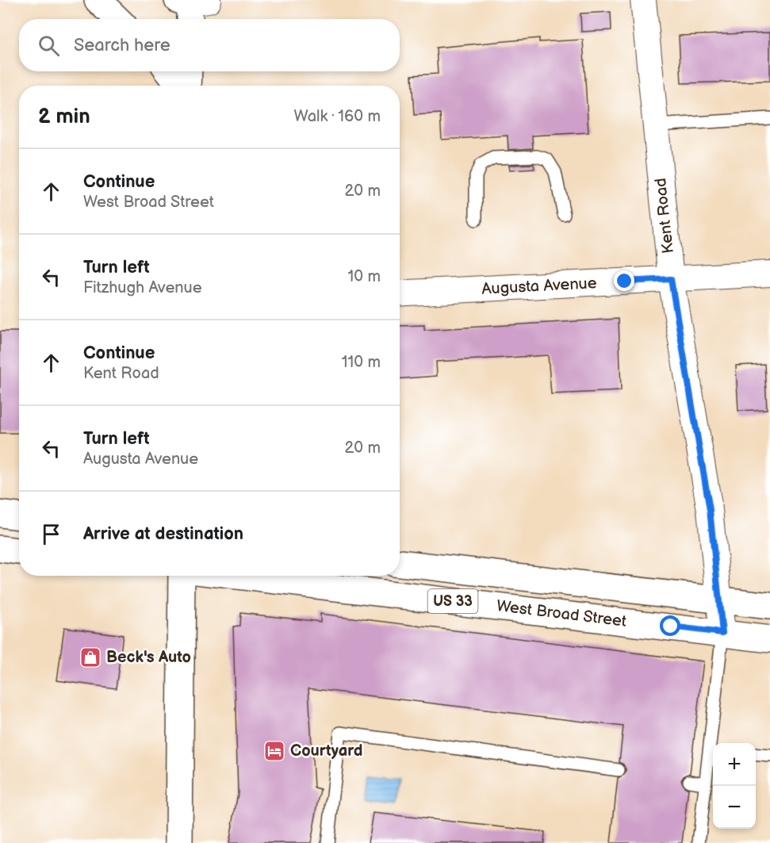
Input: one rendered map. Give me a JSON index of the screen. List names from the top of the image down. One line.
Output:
{"streets":{"main road":["US 33","West Broad Street"],"street":["Kent Road","Augusta Avenue"]},"crossings":[["Kent Road","Augusta Avenue"],["Kent Road","West Broad Street"]],"places":{"shop":["Beck's Auto"],"hotel":["Courtyard"]},"page":{"search":"Search here","heading":["2 min","Walk · 160 m"],"list":[["Continue","West Broad Street","20 m"],["Turn left","Fitzhugh Avenue","10 m"],["Continue","Kent Road","110 m"],["Turn left","Augusta Avenue","20 m"],"Arrive at destination"],"map_buttons":["+","−"]}}
